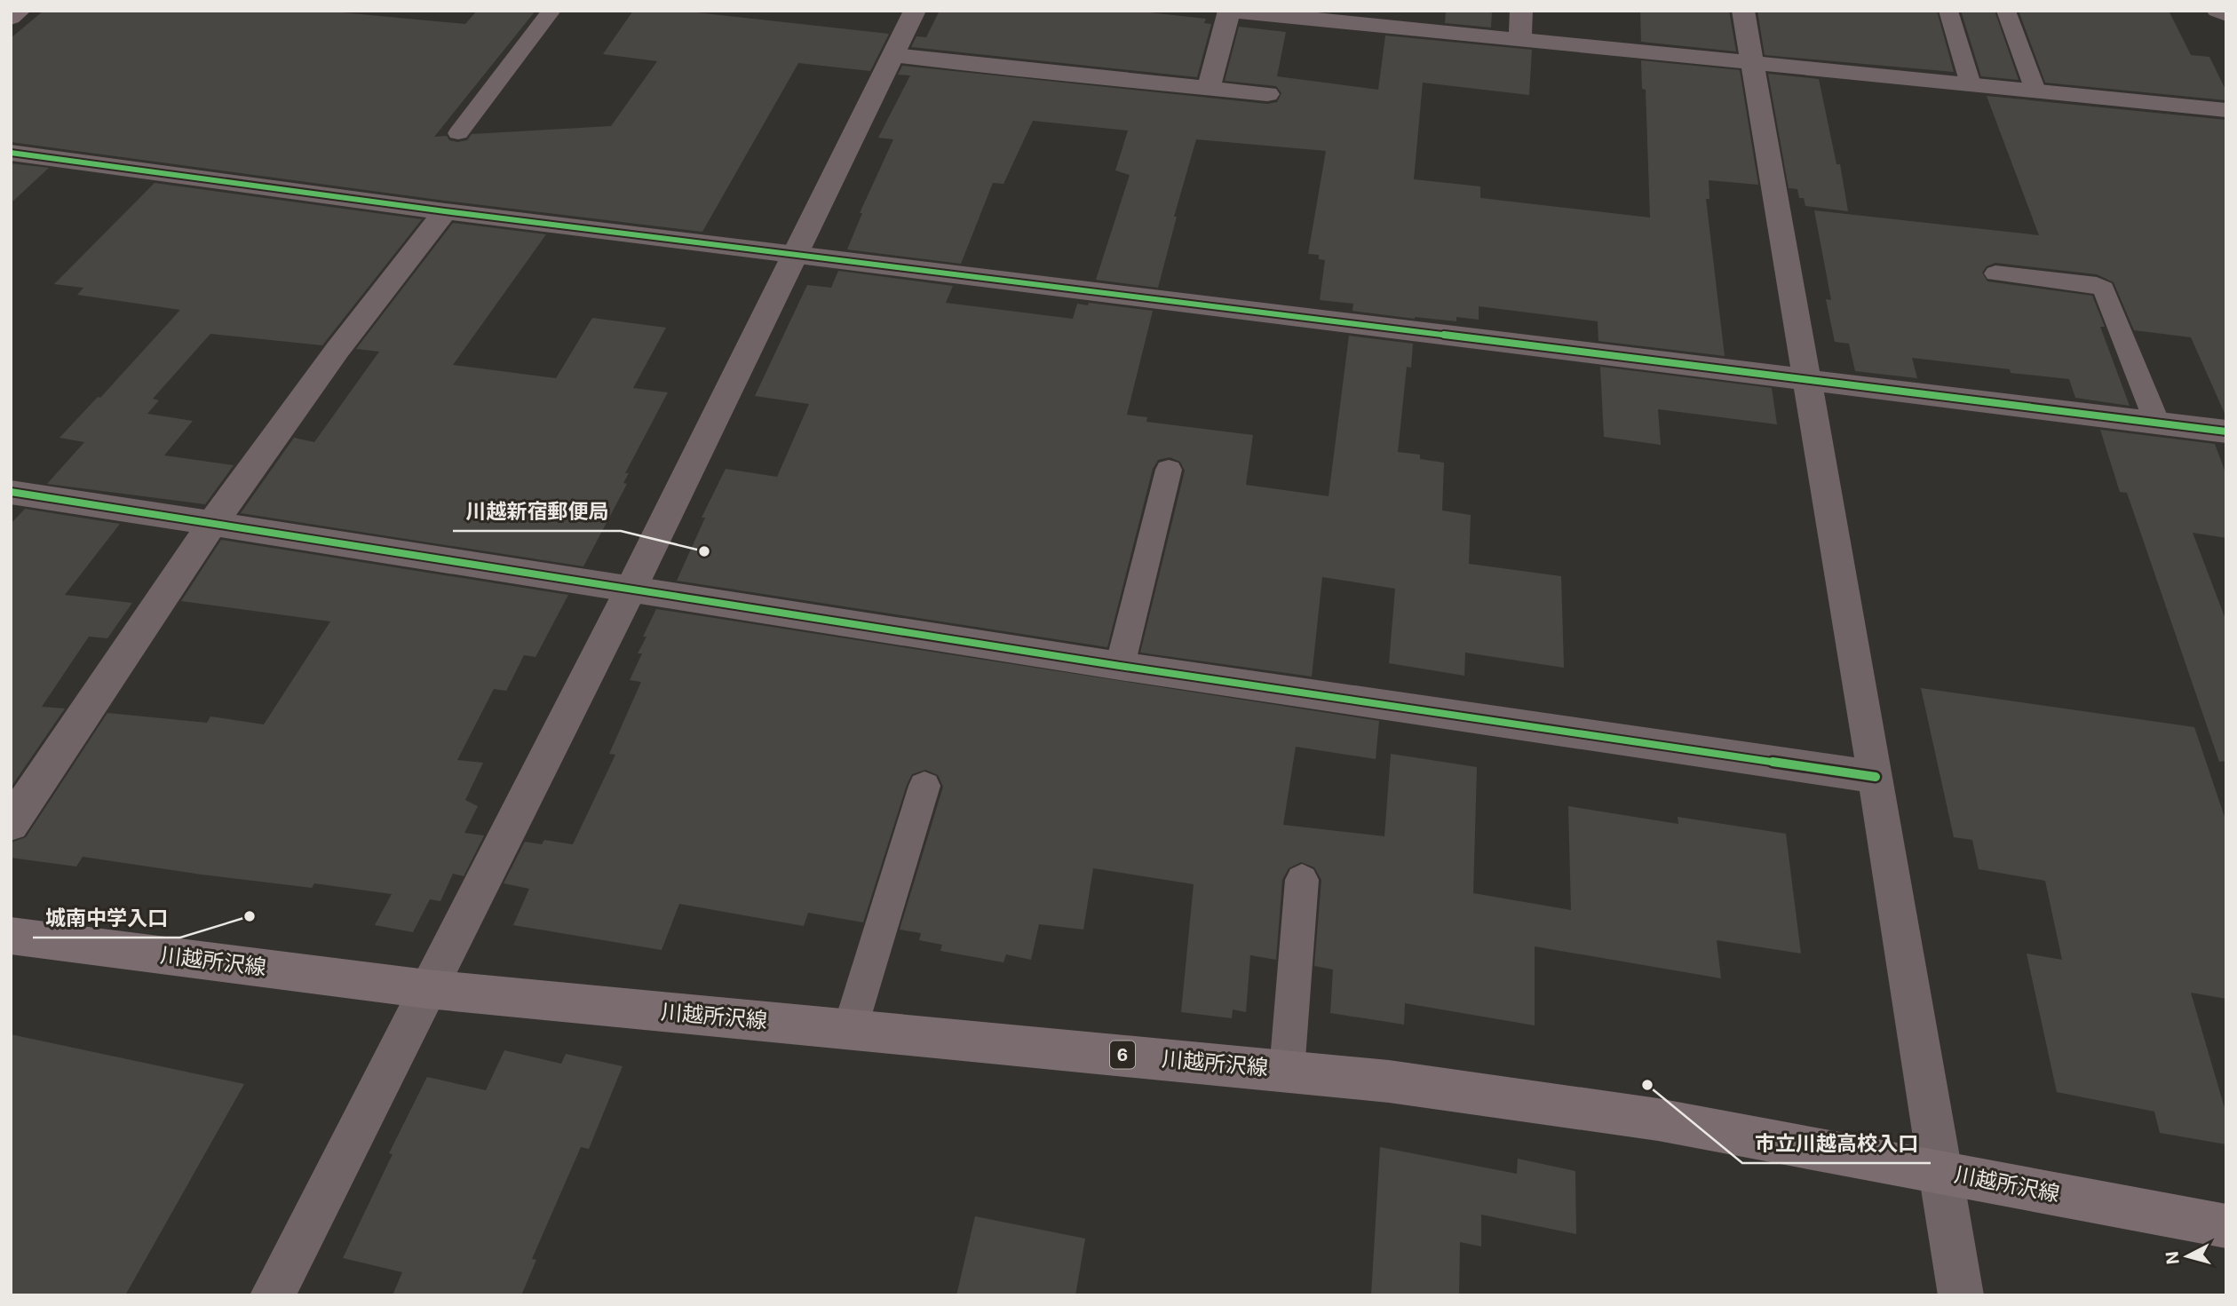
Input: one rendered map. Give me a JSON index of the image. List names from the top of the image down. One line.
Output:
{"streets":{"main road":["川越所沢線","6"]},"places":["川越新宿郵便局","城南中学入口","市立川越高校入口"],"north":"left"}
